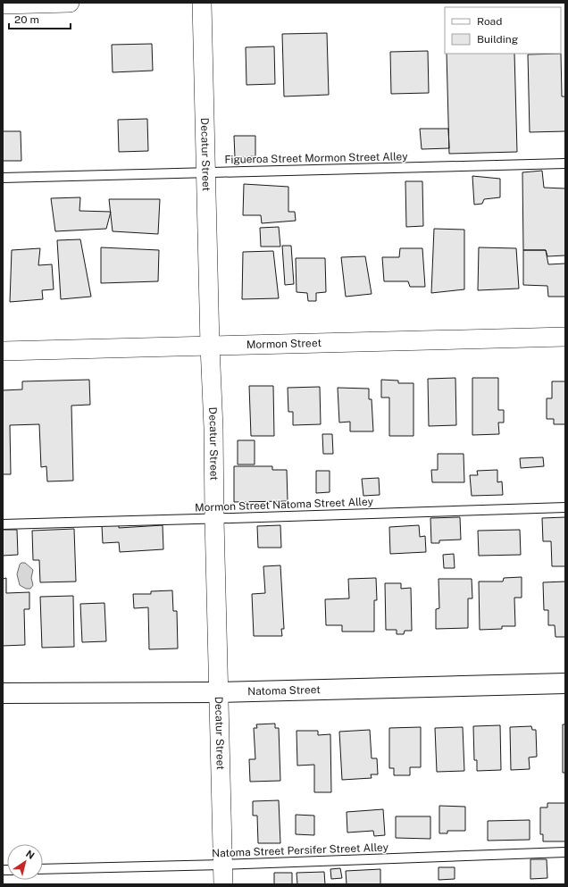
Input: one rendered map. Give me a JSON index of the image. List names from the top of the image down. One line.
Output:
{"streets":{"street":["Decatur Street","Mormon Street","Natoma Street"],"lane":["Figueroa Street Mormon Street Alley","Mormon Street Natoma Street Alley","Natoma Street Persifer Street Alley"]},"crossings":[["Decatur Street","Figueroa Street Mormon Street Alley"],["Decatur Street","Mormon Street"],["Decatur Street","Mormon Street Natoma Street Alley"],["Decatur Street","Natoma Street"],["Decatur Street","Natoma Street Persifer Street Alley"]],"legend":["Road","Building"],"scale_bar":"20 m","north":"top right"}
